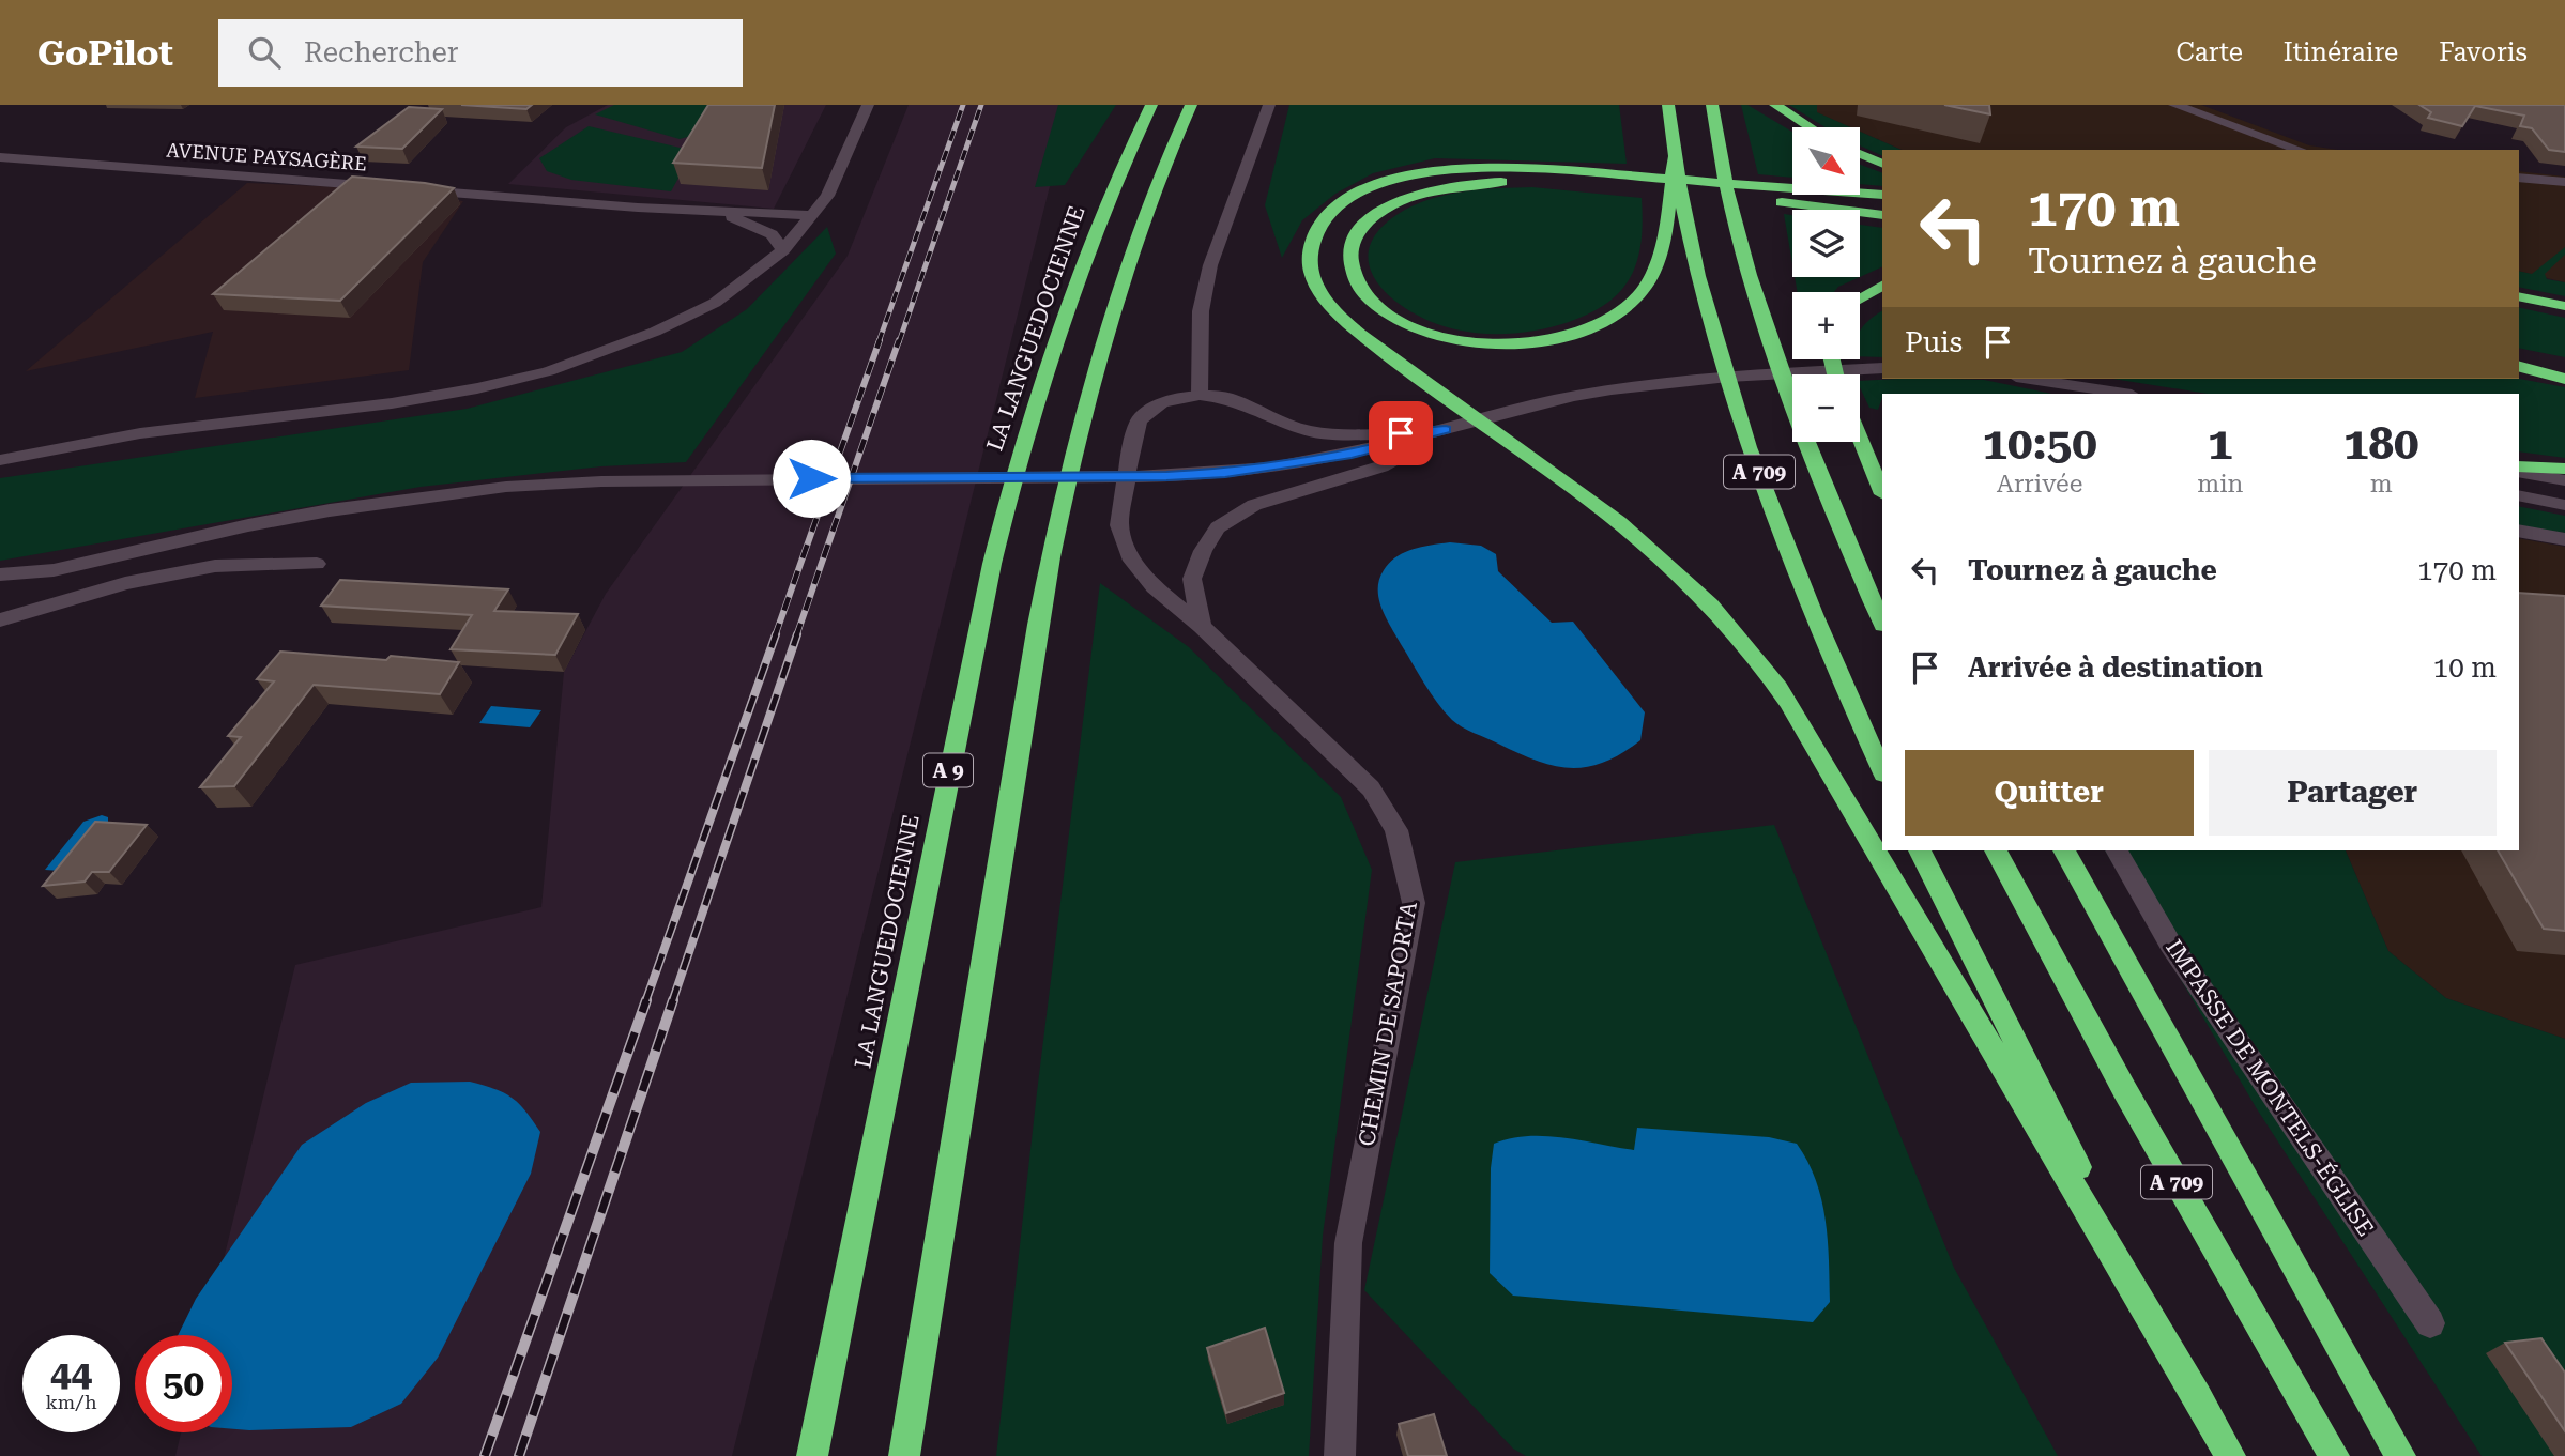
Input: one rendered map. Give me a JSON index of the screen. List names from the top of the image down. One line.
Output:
{"streets":{"highway":["LA LANGUEDOCIENNE","A 709","A 9"],"street":["AVENUE PAYSAGÈRE","CHEMIN DE SAPORTA","IMPASSE DE MONTELS-ÉGLISE"]},"north":"bottom right","page":{"header":"GoPilot","search":"Rechercher","nav":["Carte","Itinéraire","Favoris"],"map_buttons":["+","−"],"turn":["170 m","Tournez à gauche"],"then":"Puis","eta":["10:50","Arrivée","1","min","180","m"],"list":[{"name":"Tournez à gauche","value":"170 m"},{"name":"Arrivée à destination","value":"10 m"}],"buttons":["Quitter","Partager"],"speed":"44 km/h","limit":"50"}}
